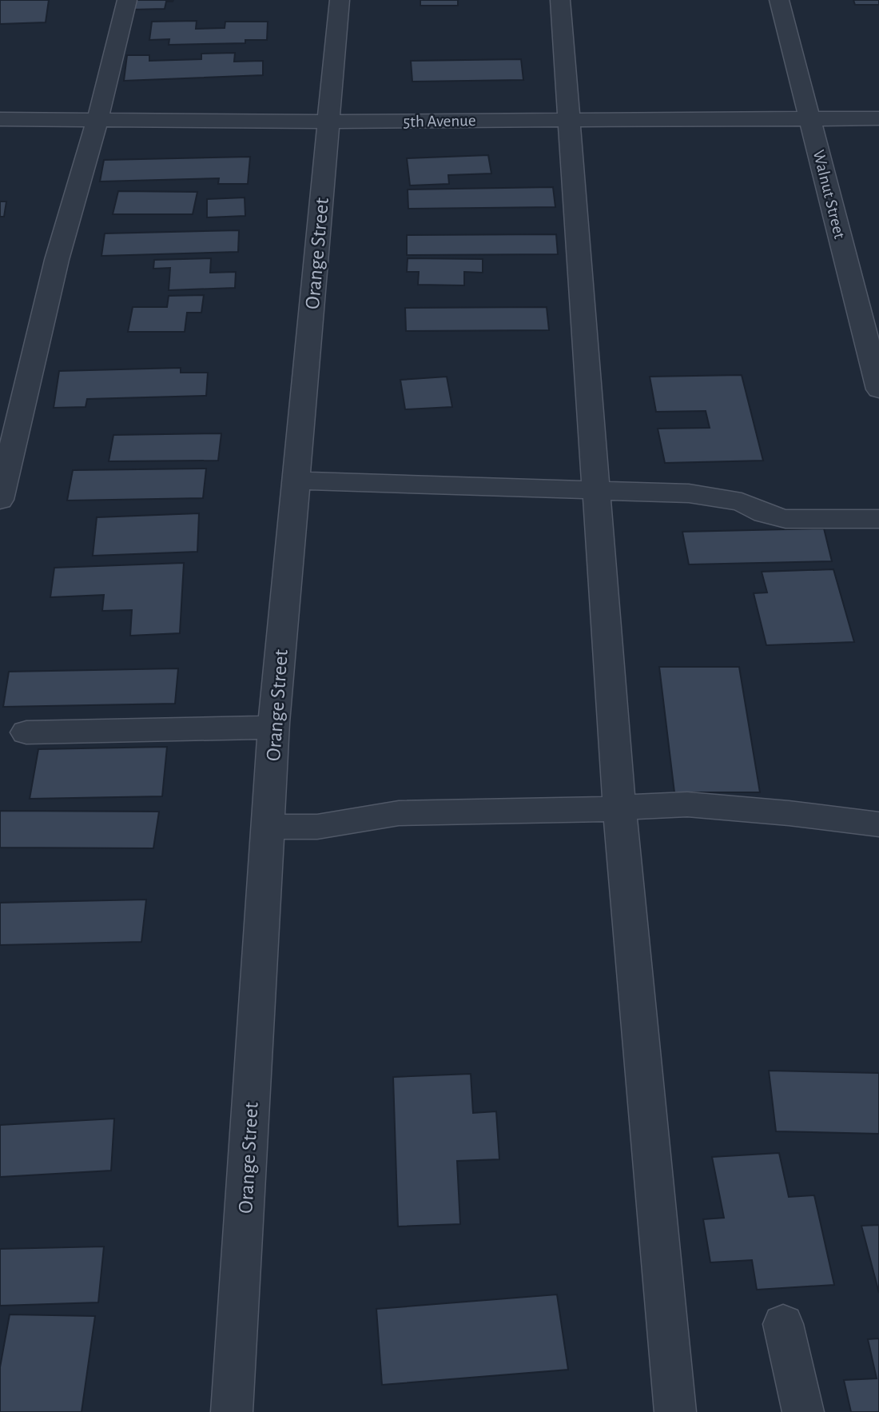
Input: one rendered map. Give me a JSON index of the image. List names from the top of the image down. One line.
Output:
{"streets":{"street":["5th Avenue","Walnut Street","Orange Street"]},"crossings":[["5th Avenue","Walnut Street"],["5th Avenue","Orange Street"]]}
